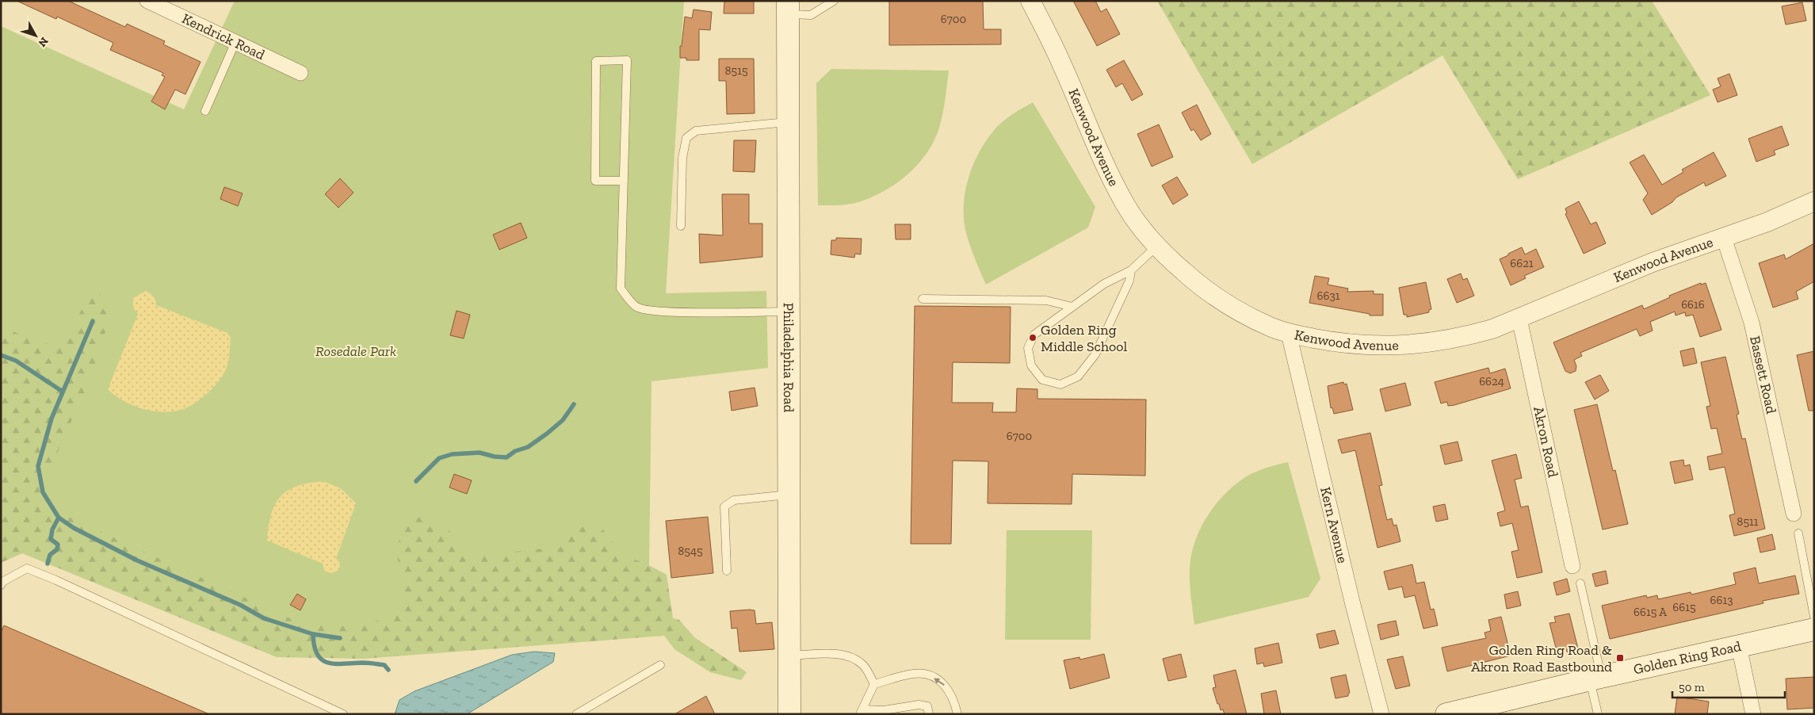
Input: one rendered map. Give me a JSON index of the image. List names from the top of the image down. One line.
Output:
{"streets":{"main road":["Philadelphia Road","Golden Ring Road"],"street":["Kendrick Road","Kenwood Avenue","Bassett Road","Akron Road","Kern Avenue"]},"crossings":[["Kenwood Avenue","Bassett Road"],["Kenwood Avenue","Akron Road"],["Kenwood Avenue","Kern Avenue"]],"parks":["Rosedale Park"],"places":{"other":["Golden Ring Middle School"],"transit":["Golden Ring Road & Akron Road Eastbound"]},"house_numbers":["6700","8515","6621","6631","6616","6624","6700","8511","8545","6613","6615","6615 A"],"scale_bar":"50 m","north":"bottom right"}
